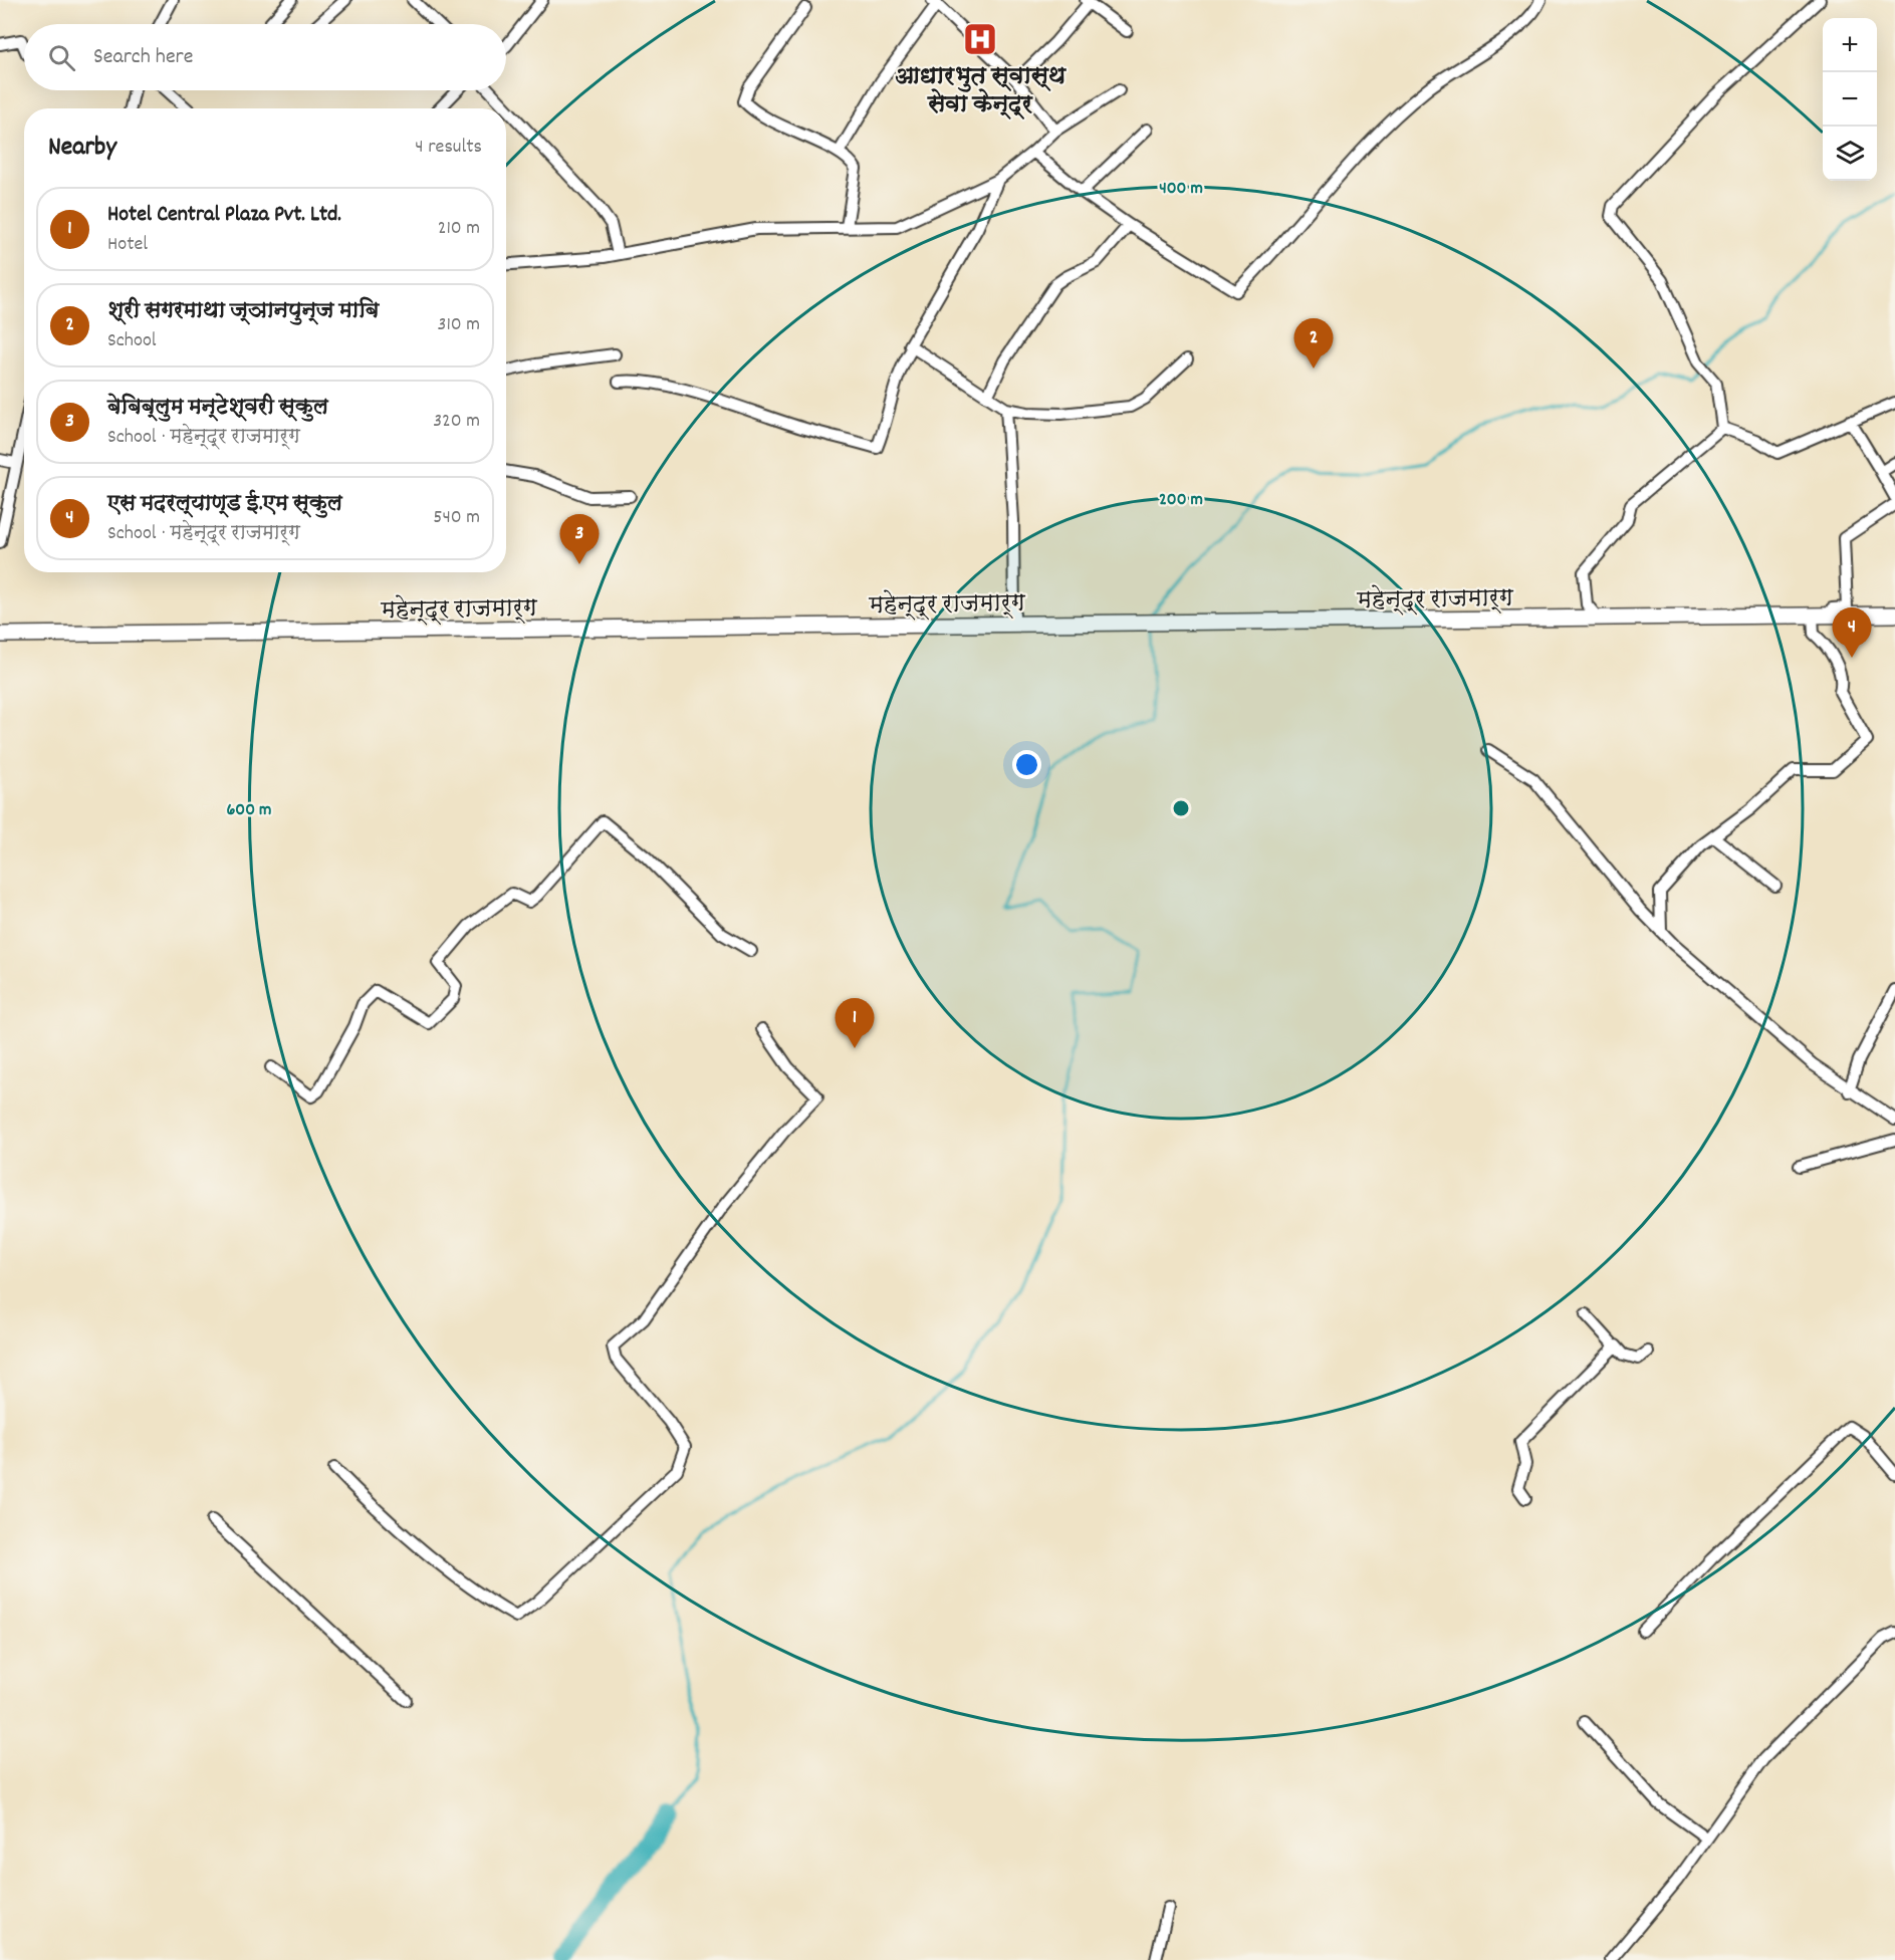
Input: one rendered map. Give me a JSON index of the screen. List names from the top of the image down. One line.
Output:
{"streets":{"highway":["महेन्द्र राजमार्ग"]},"places":{"hospital":["आधारभुत स्वास्थ सेवा केन्द्र"]},"page":{"map_buttons":["+","−"],"search":"Search here","heading":["Nearby","4 results"],"list":[{"mark":"1","name":"Hotel Central Plaza Pvt. Ltd.","note":"Hotel","value":"210 m"},{"mark":"2","name":"श्री सगरमाथा ज्ञानपुन्ज माबि","note":"School","value":"310 m"},{"mark":"3","name":"बेबिब्लुम मन्टेश्वरी स्कुल","note":"School · महेन्द्र राजमार्ग","value":"320 m"},{"mark":"4","name":"एस मदरल्याण्ड ई.एम स्कुल","note":"School · महेन्द्र राजमार्ग","value":"540 m"}],"pins":["2","3","4","1"]},"rings":["400 m","200 m","600 m"]}
